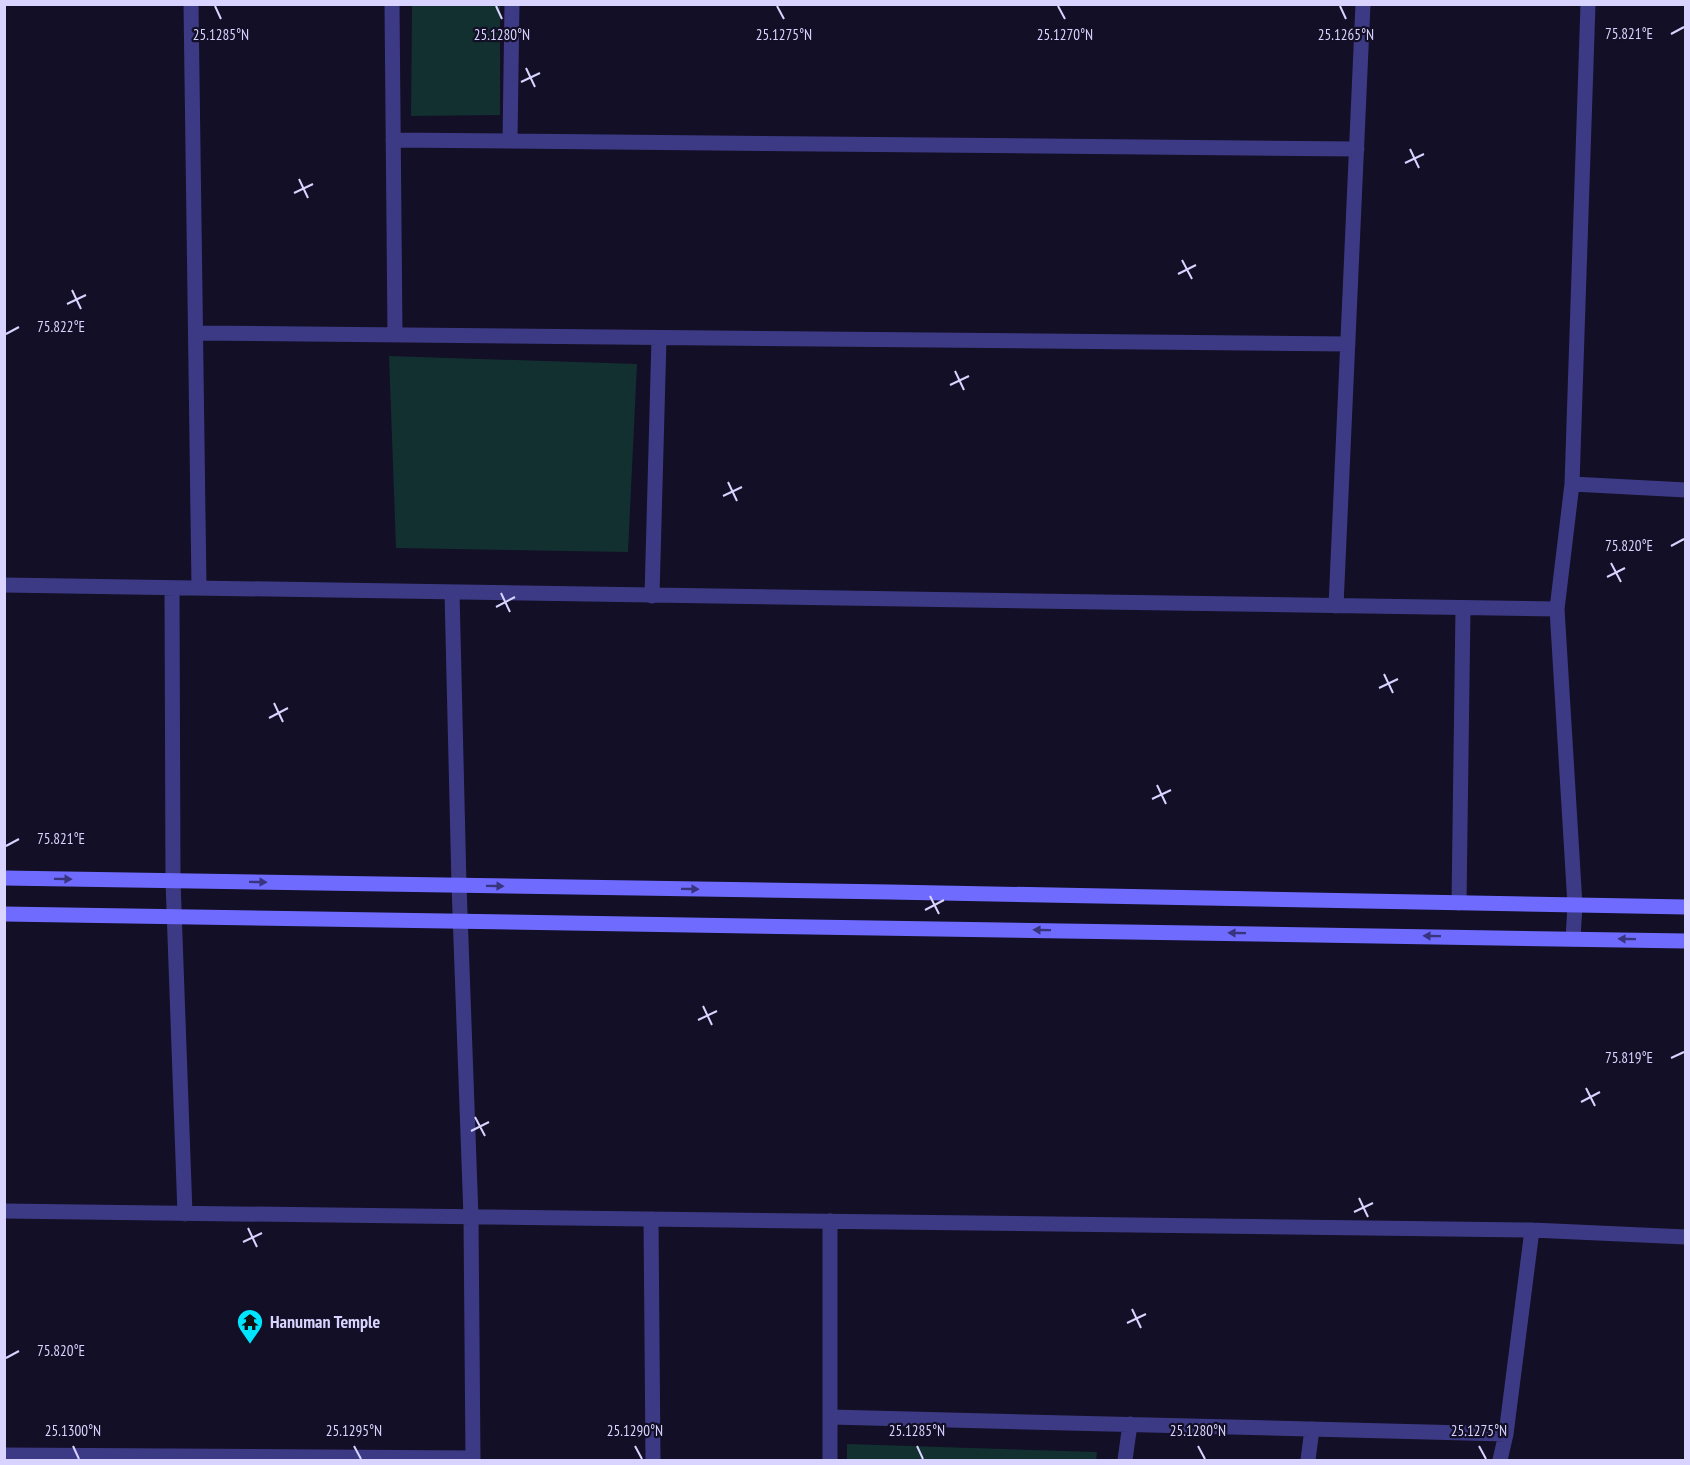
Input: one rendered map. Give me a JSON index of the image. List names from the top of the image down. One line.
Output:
{"places":{"temple":["Hanuman Temple"]},"coordinates":["75.821°E","25.1285°N","25.1280°N","25.1275°N","25.1270°N","25.1265°N","75.822°E","75.820°E","75.819°E","25.1300°N","25.1295°N","25.1290°N"]}
